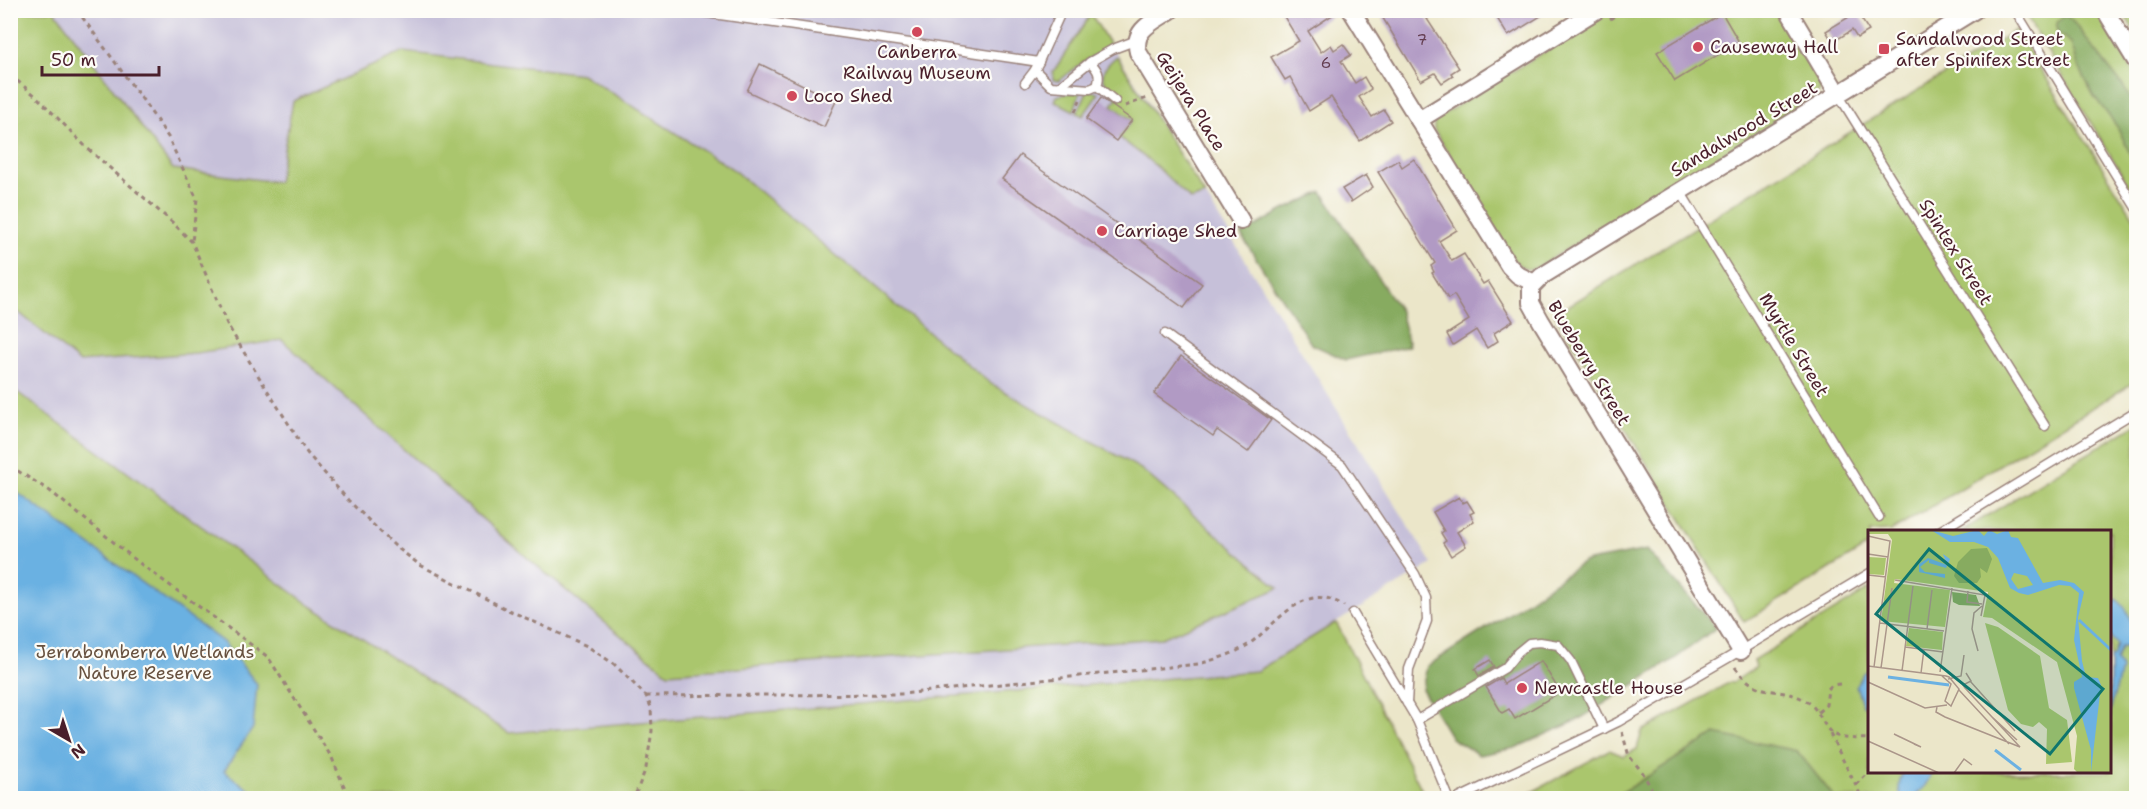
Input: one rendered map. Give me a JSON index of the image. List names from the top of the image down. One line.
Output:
{"streets":{"street":["Geijera Place","Sandalwood Street","Blueberry Street"],"lane":["Spintex Street","Myrtle Street"]},"crossings":[["Sandalwood Street","Spintex Street"],["Sandalwood Street","Myrtle Street"],["Sandalwood Street","Blueberry Street"]],"parks":["Jerrabomberra Wetlands Nature Reserve"],"places":{"other":["Canberra Railway Museum","Causeway Hall","Loco Shed","Carriage Shed","Newcastle House"],"transit":["Sandalwood Street after Spinifex Street"]},"house_numbers":["7","6"],"scale_bar":"50 m","north":"bottom right"}
